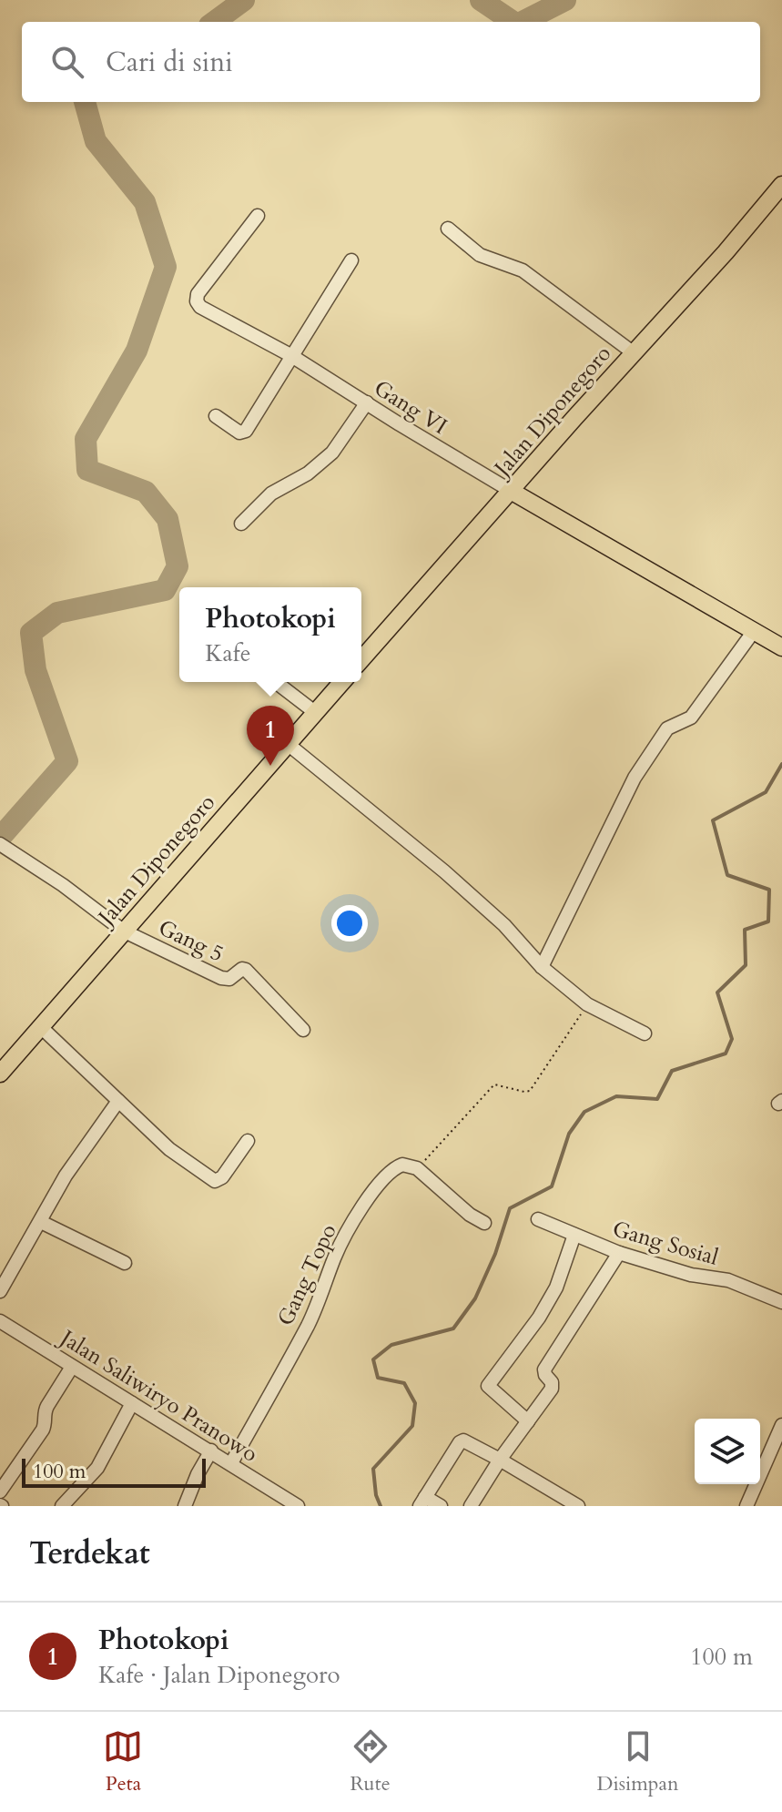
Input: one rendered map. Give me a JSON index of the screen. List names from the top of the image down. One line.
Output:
{"streets":{"main road":["Jalan Diponegoro"],"street":["Gang VI","Gang 5","Gang Sosial","Gang Topo","Jalan Saliwiryo Pranowo"]},"crossings":[["Gang VI","Jalan Diponegoro"],["Jalan Diponegoro","Gang 5"],["Gang Topo","Jalan Saliwiryo Pranowo"]],"scale_bar":"100 m","page":{"search":"Cari di sini","popup":["Photokopi","Kafe"],"pins":"1","scale":"100 m","heading":"Terdekat","list":[{"mark":"1","name":"Photokopi","note":"Kafe · Jalan Diponegoro","value":"100 m"}],"nav":["Peta","Rute","Disimpan"]}}
